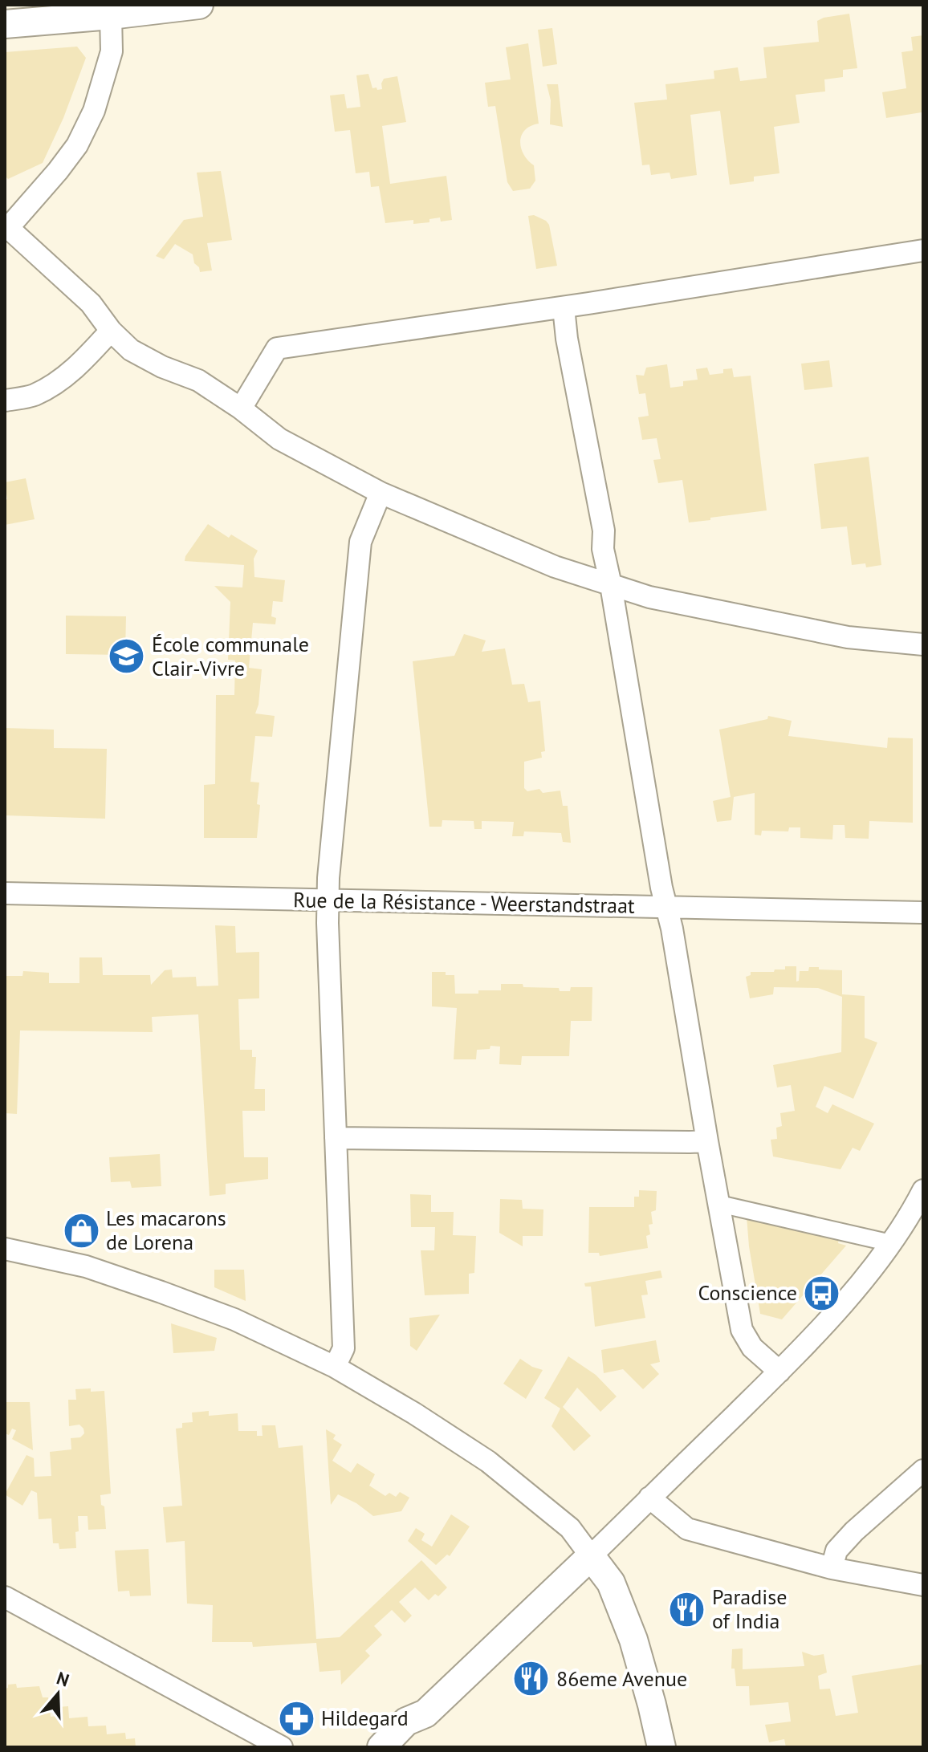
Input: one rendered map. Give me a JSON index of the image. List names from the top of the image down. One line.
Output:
{"streets":{"street":["Rue de la Résistance - Weerstandstraat"]},"places":{"school or university":["École communale Clair-Vivre"],"shop":["Les macarons de Lorena"],"bus stop":["Conscience"],"restaurant":["Paradise of India","86eme Avenue"],"pharmacy":["Hildegard"]},"north":"top"}
